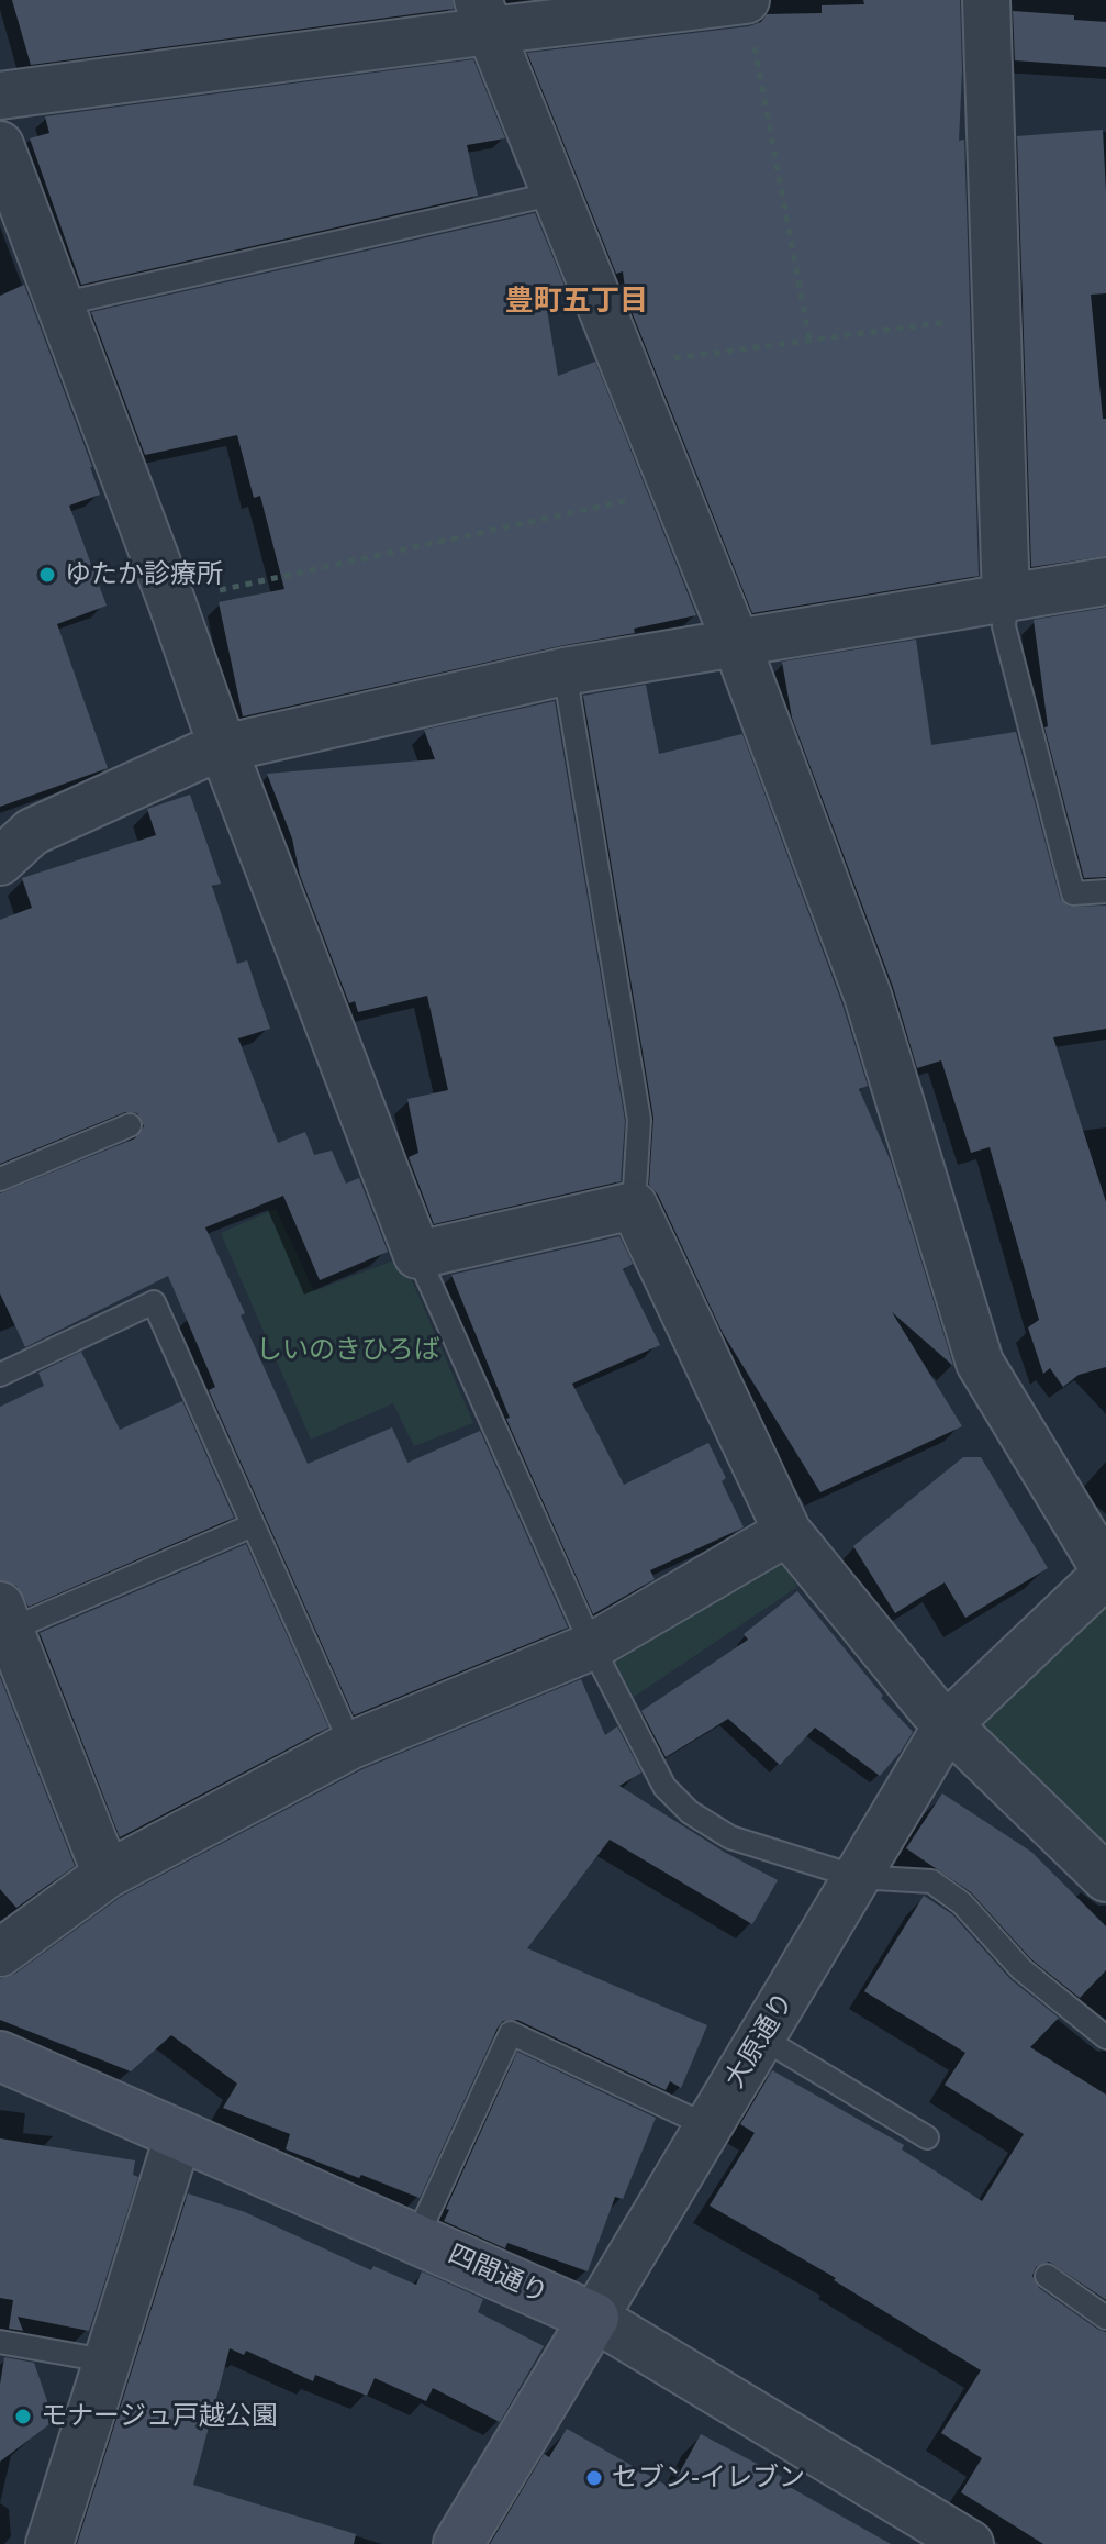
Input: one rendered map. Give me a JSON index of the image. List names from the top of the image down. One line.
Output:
{"streets":{"street":["大原通り","四間通り"]},"crossings":[["大原通り","四間通り"]],"districts":["豊町五丁目"],"parks":["しいのきひろば"],"places":["ゆたか診療所","モナージュ戸越公園","セブン-イレブン"]}
